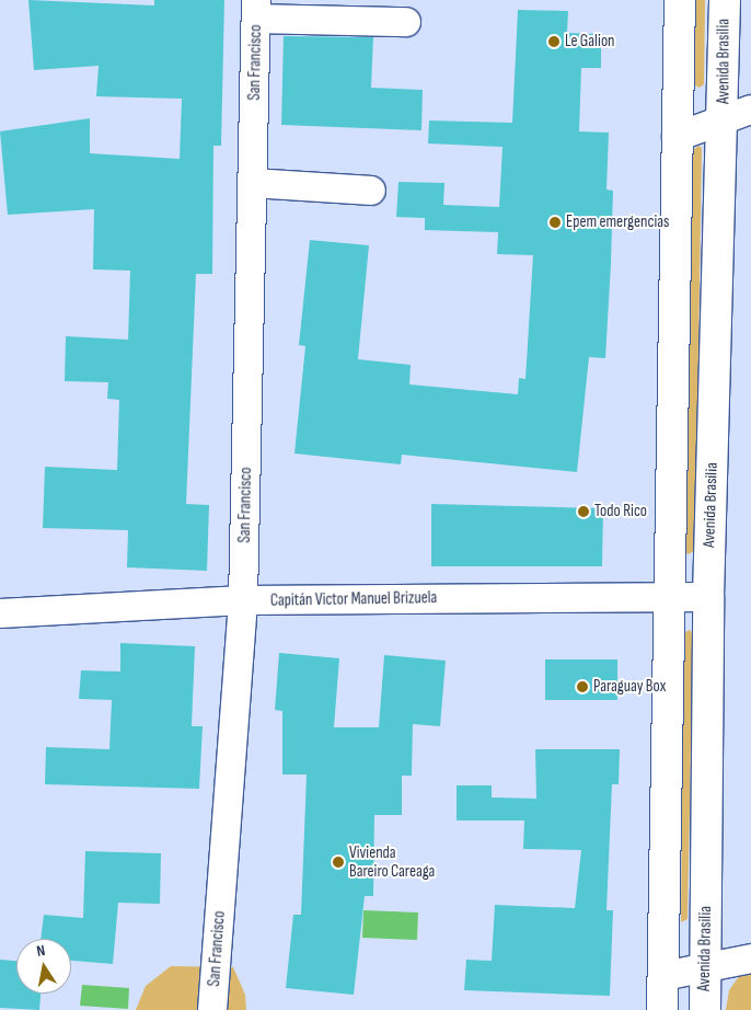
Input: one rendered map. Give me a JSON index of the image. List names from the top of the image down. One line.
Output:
{"streets":{"main road":["Avenida Brasilia"],"street":["San Francisco","Capitán Victor Manuel Brizuela"]},"crossings":[["Avenida Brasilia","Capitán Victor Manuel Brizuela"],["San Francisco","Capitán Victor Manuel Brizuela"]],"places":["Le Galion","Epem emergencias","Todo Rico","Paraguay Box","Vivienda Bareiro Careaga"],"north":"top"}
